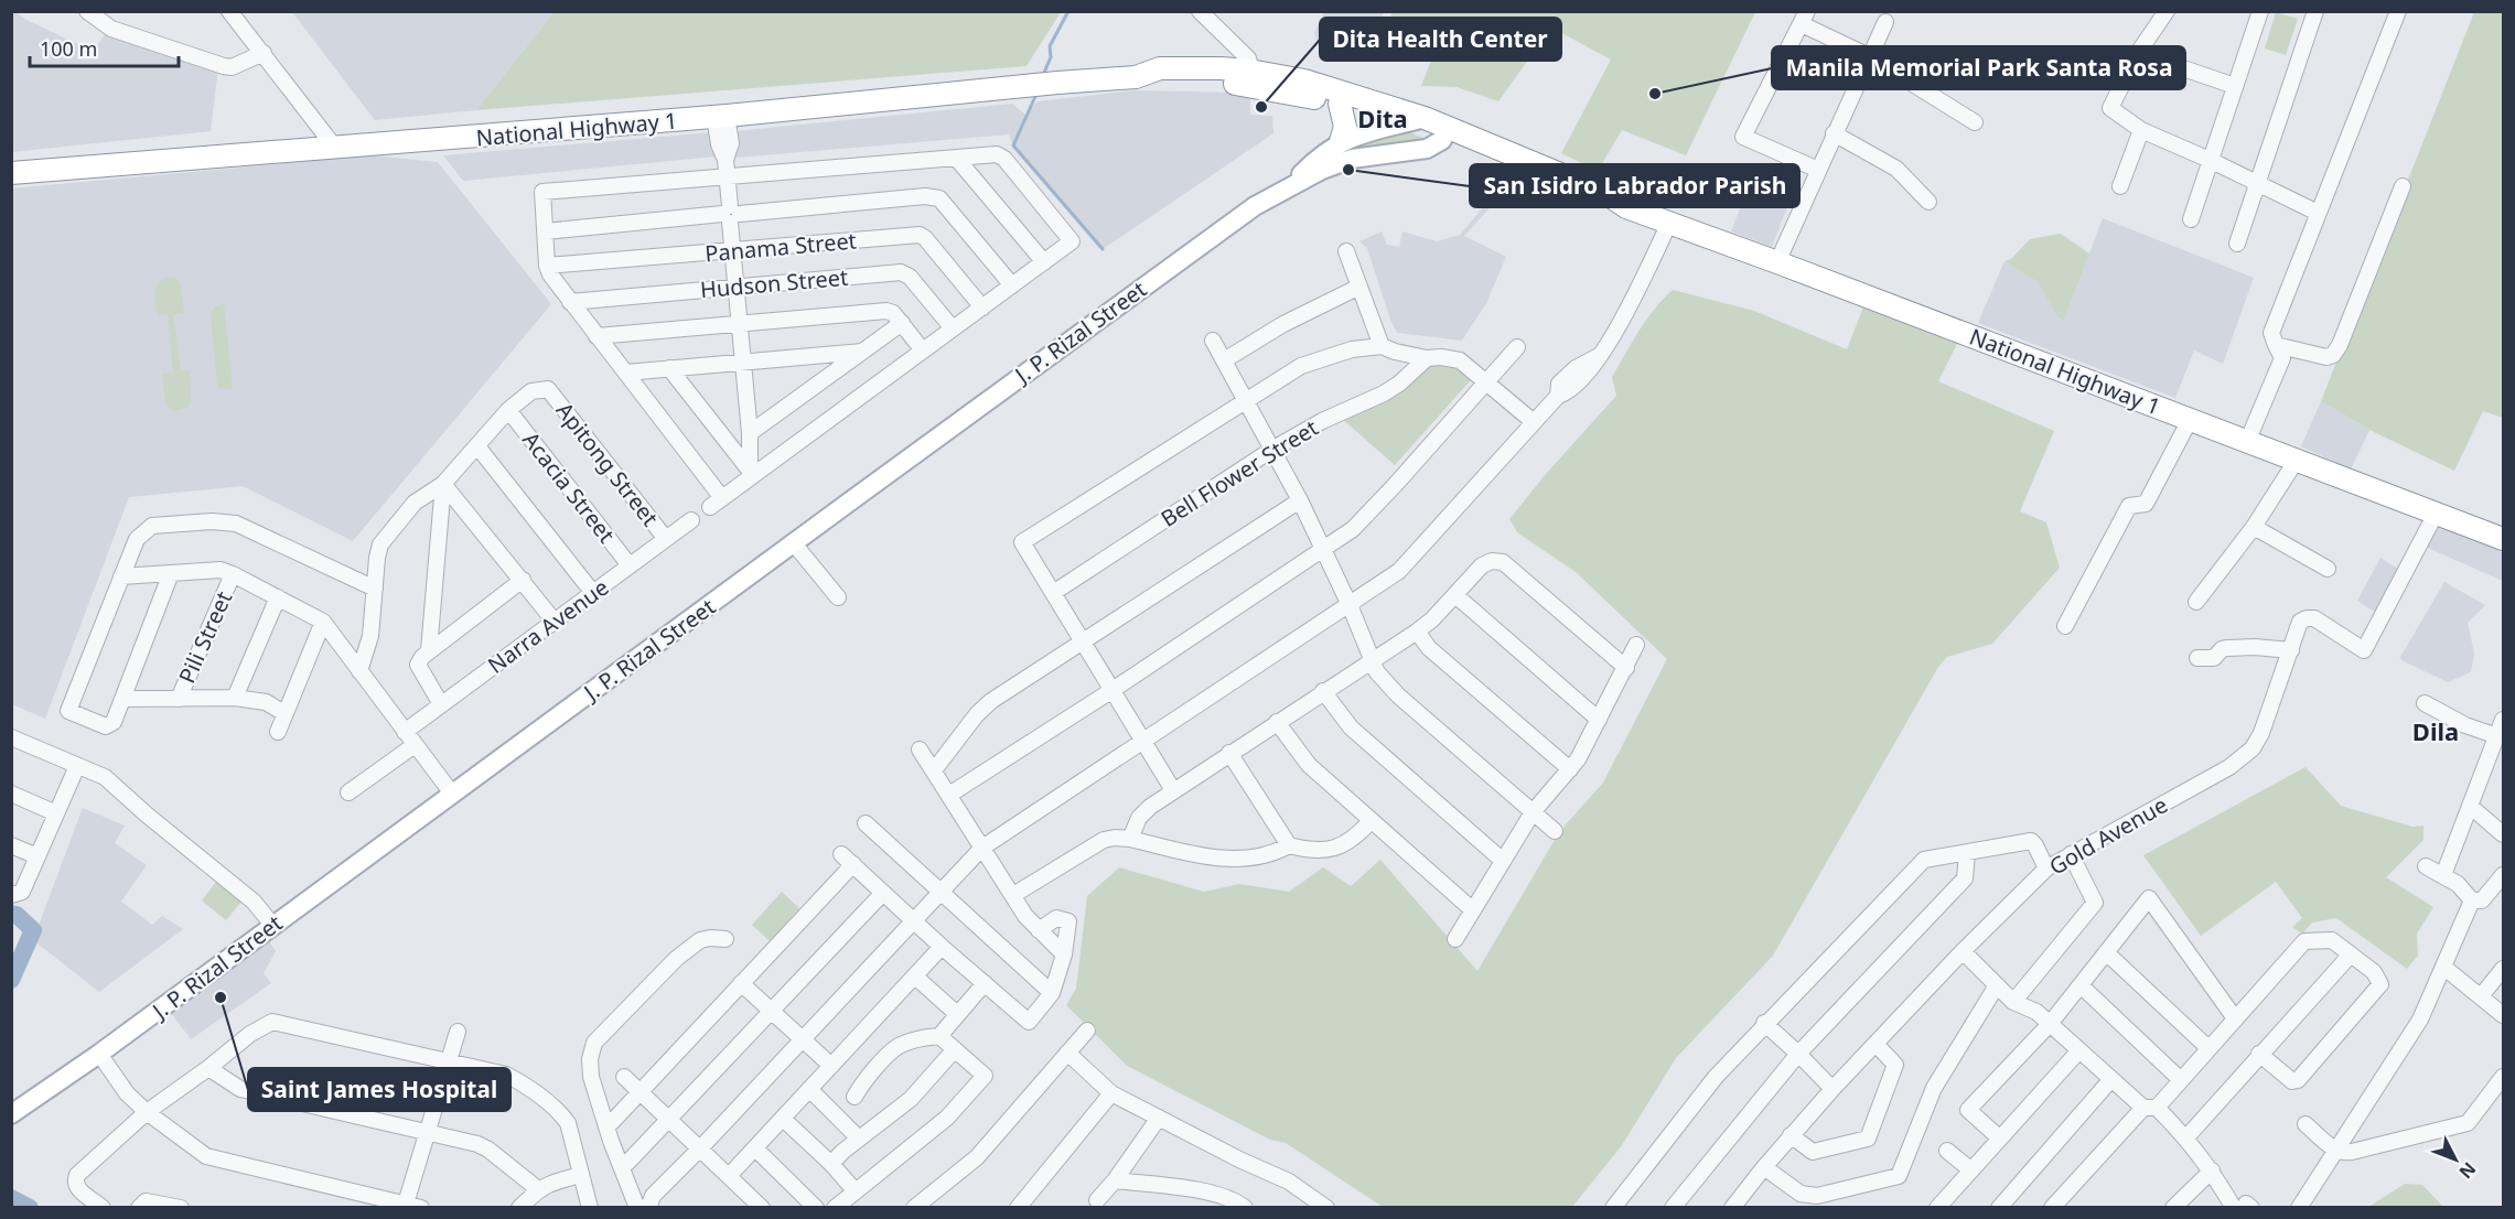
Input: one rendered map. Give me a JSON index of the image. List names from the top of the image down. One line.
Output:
{"streets":{"highway":["National Highway 1"],"main road":["J. P. Rizal Street"],"street":["Panama Street","Hudson Street","Apitong Street","Bell Flower Street","Acacia Street","Narra Avenue","Pili Street","Gold Avenue"]},"crossings":[["National Highway 1","J. P. Rizal Street"],["National Highway 1","Gold Avenue"],["Apitong Street","Acacia Street"],["Apitong Street","Narra Avenue"],["Acacia Street","Narra Avenue"]],"districts":["Dita","Dila"],"places":["Manila Memorial Park Santa Rosa","Dita Health Center","San Isidro Labrador Parish","Saint James Hospital"],"scale_bar":"100 m","north":"bottom right"}
